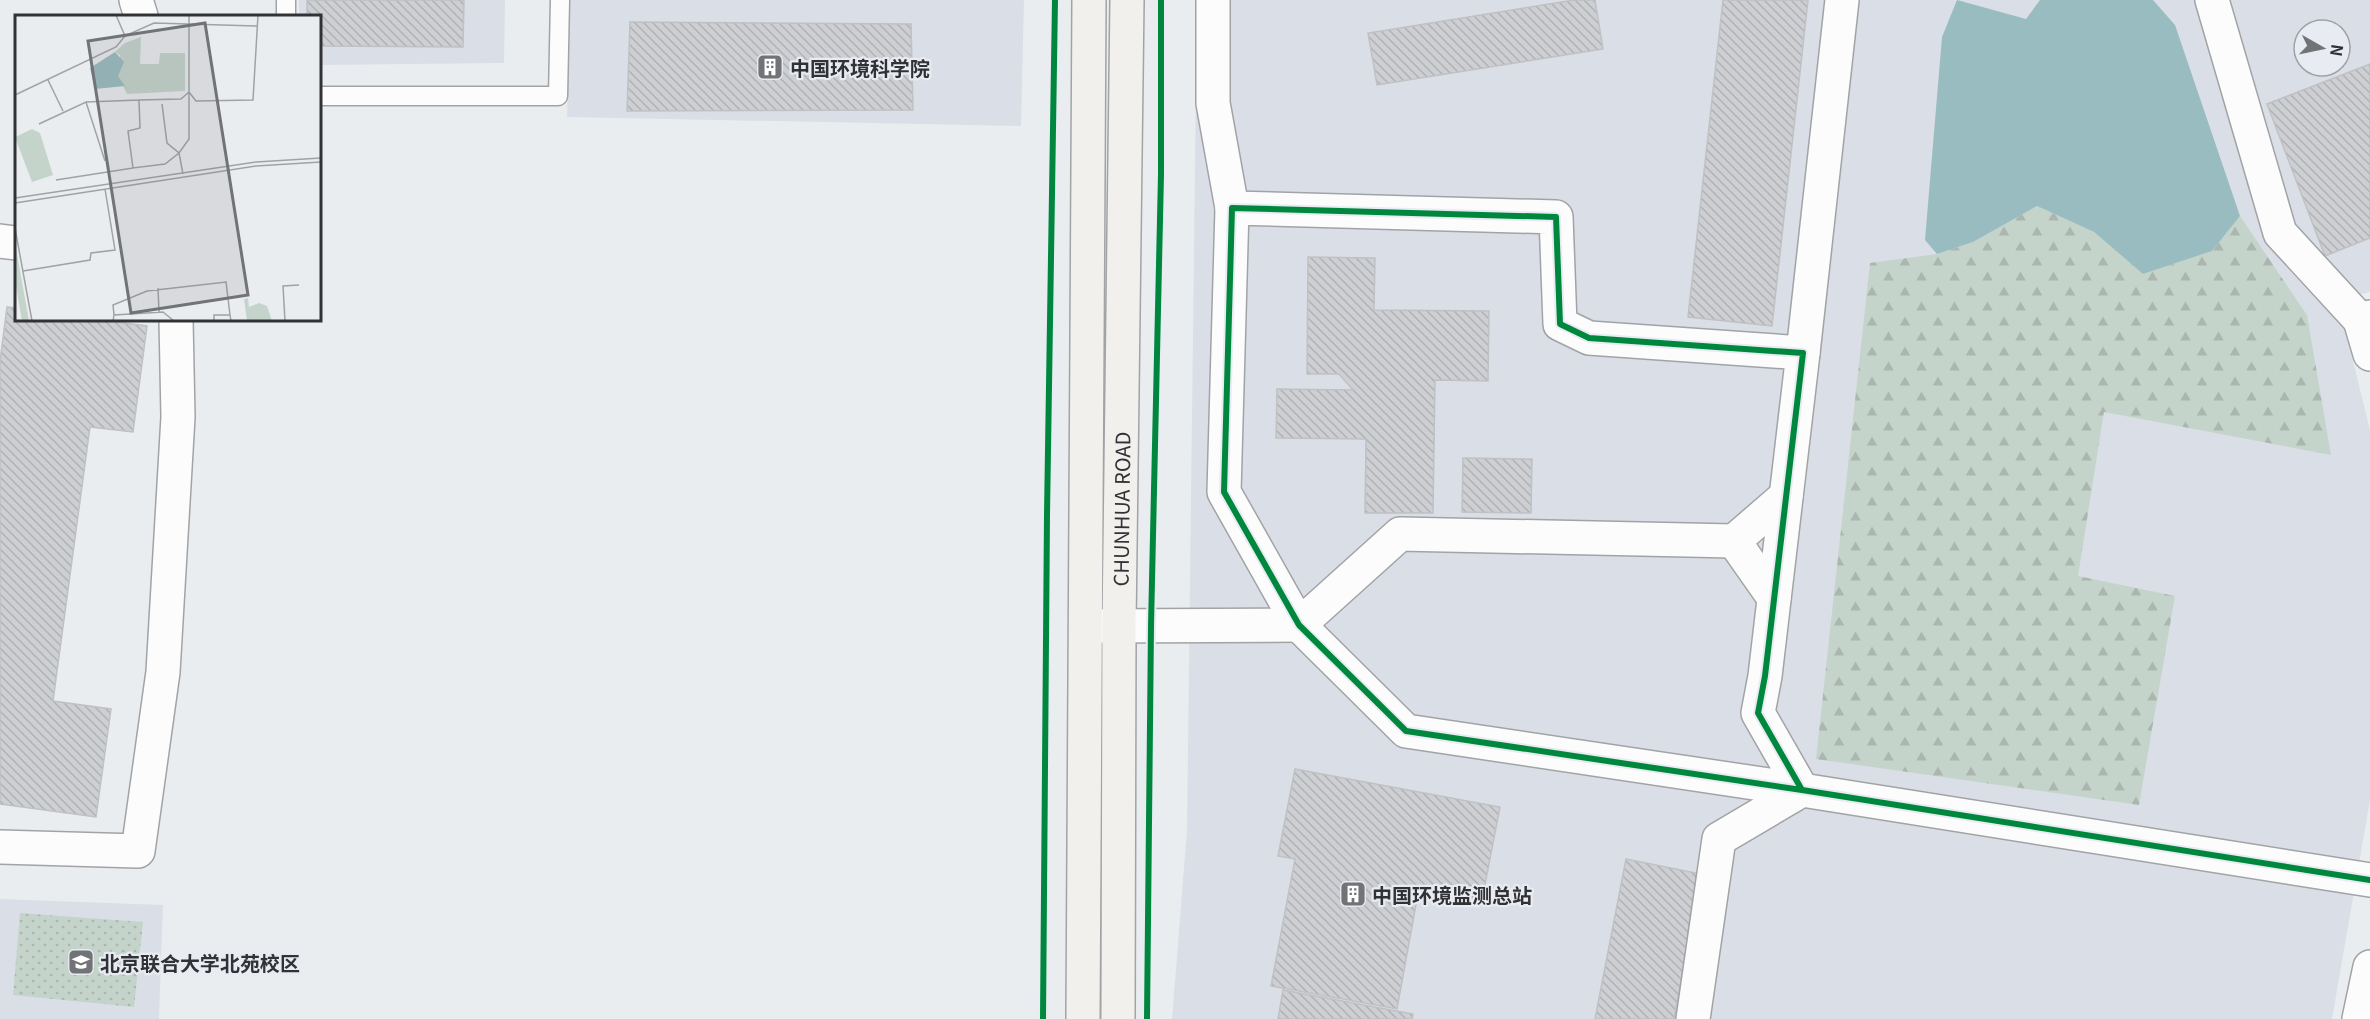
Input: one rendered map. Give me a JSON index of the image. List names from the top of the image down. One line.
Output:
{"streets":{"street":["CHUNHUA ROAD"]},"places":{"building":["中国环境科学院","中国环境监测总站"],"school or university":["北京联合大学北苑校区"]},"north":"right"}
